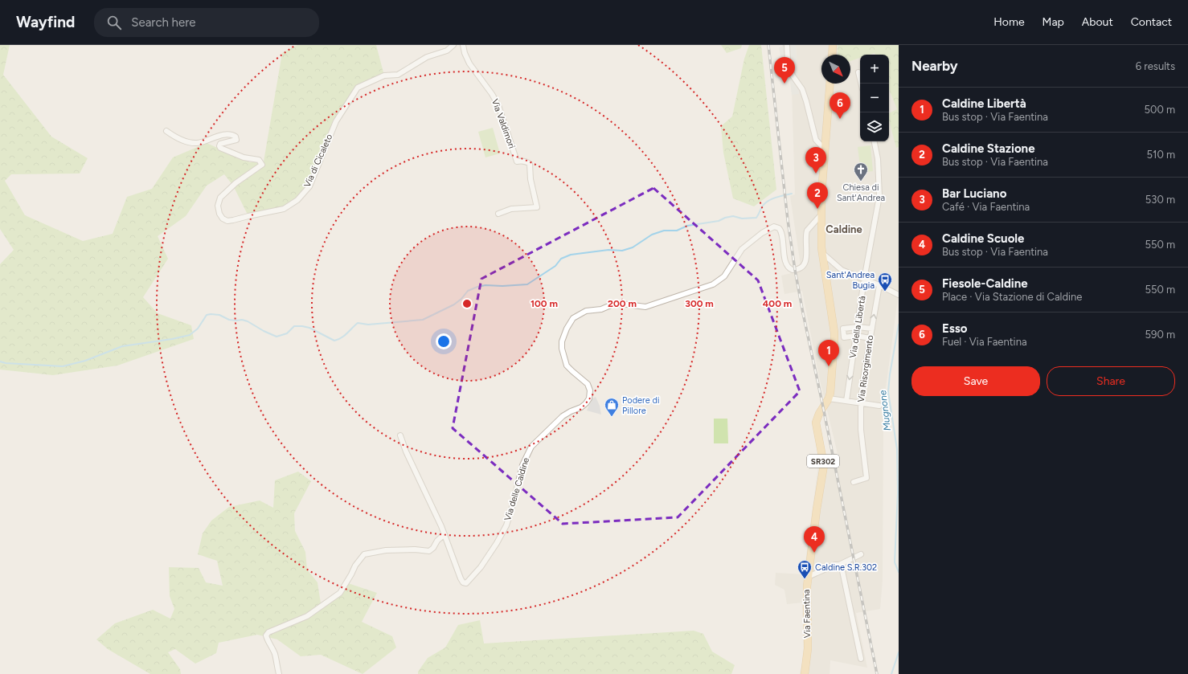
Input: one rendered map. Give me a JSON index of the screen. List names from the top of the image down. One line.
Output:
{"streets":{"main road":["SR302","Via Faentina"],"street":["Via Valdimori","Via di Cicaleto","Via della Libertà","Via Risorgimento","Via delle Caldine"]},"crossings":[["Via delle Caldine","Via Faentina"]],"districts":["Caldine"],"water":["Mugnone"],"places":{"church":["Chiesa di Sant'Andrea"],"bus stop":["Sant'Andrea Bugia","Caldine S.R.302"],"shop":["Podere di Pillore"]},"north":"bottom right","page":{"header":"Wayfind","search":"Search here","nav":["Home","Map","About","Contact"],"heading":["Nearby","6 results"],"map_buttons":["+","−"],"pins":["5","6","3","2","1","4"],"list":[{"mark":"1","name":"Caldine Libertà","note":"Bus stop · Via Faentina","value":"500 m"},{"mark":"2","name":"Caldine Stazione","note":"Bus stop · Via Faentina","value":"510 m"},{"mark":"3","name":"Bar Luciano","note":"Café · Via Faentina","value":"530 m"},{"mark":"4","name":"Caldine Scuole","note":"Bus stop · Via Faentina","value":"550 m"},{"mark":"5","name":"Fiesole-Caldine","note":"Place · Via Stazione di Caldine","value":"550 m"},{"mark":"6","name":"Esso","note":"Fuel · Via Faentina","value":"590 m"}],"buttons":["Save","Share"]},"rings":["100 m","200 m","300 m","400 m"]}
